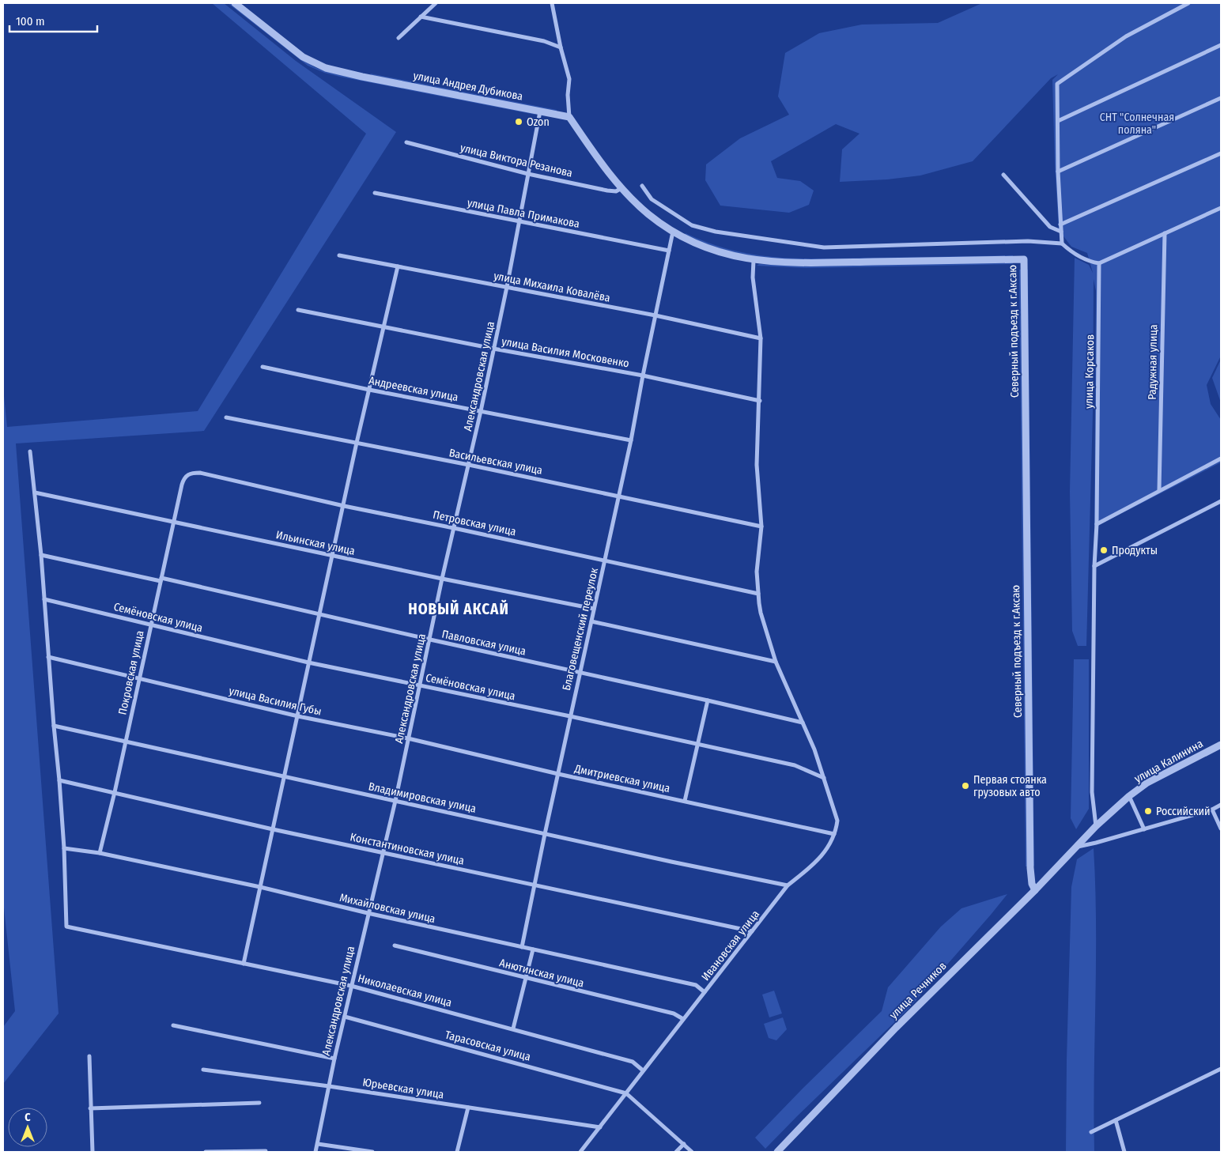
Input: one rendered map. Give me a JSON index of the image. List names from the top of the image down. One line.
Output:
{"streets":{"street":["улица Андрея Дубикова","улица Виктора Резанова","улица Павла Примакова","улица Михаила Ковалёва","Северный подъезд к г.Аксаю","улица Василия Московенко","Радужная улица","улица Корсаков","Александровская улица","Андреевская улица","Васильевская улица","Петровская улица","Ильинская улица","Семёновская улица","Благовещенский переулок","Павловская улица","Покровская улица","улица Василия Губы","улица Калинина","Дмитриевская улица","Владимировская улица","Константиновская улица","Михайловская улица","Ивановская улица","Анютинская улица","Николаевская улица","улица Речников","Тарасовская улица","Юрьевская улица"]},"crossings":[["улица Андрея Дубикова","Северный подъезд к г.Аксаю"],["улица Андрея Дубикова","Александровская улица"],["улица Виктора Резанова","Северный подъезд к г.Аксаю"],["улица Виктора Резанова","Александровская улица"],["улица Павла Примакова","Александровская улица"],["улица Павла Примакова","Благовещенский переулок"],["улица Михаила Ковалёва","Александровская улица"],["улица Михаила Ковалёва","Благовещенский переулок"],["Северный подъезд к г.Аксаю","Благовещенский переулок"],["Северный подъезд к г.Аксаю","улица Речников"],["улица Василия Московенко","Александровская улица"],["улица Василия Московенко","Благовещенский переулок"],["улица Корсаков","улица Калинина"],["Александровская улица","Андреевская улица"],["Александровская улица","Васильевская улица"],["Александровская улица","Петровская улица"],["Александровская улица","Ильинская улица"],["Александровская улица","Семёновская улица"],["Александровская улица","Павловская улица"],["Александровская улица","улица Василия Губы"],["Александровская улица","Дмитриевская улица"],["Александровская улица","Владимировская улица"],["Александровская улица","Константиновская улица"],["Александровская улица","Михайловская улица"],["Александровская улица","Николаевская улица"],["Александровская улица","Тарасовская улица"],["Александровская улица","Юрьевская улица"],["Андреевская улица","Благовещенский переулок"],["Васильевская улица","Благовещенский переулок"],["Петровская улица","Благовещенский переулок"],["Петровская улица","Покровская улица"],["Ильинская улица","Благовещенский переулок"],["Ильинская улица","Покровская улица"],["Семёновская улица","Благовещенский переулок"],["Семёновская улица","Покровская улица"],["Благовещенский переулок","Павловская улица"],["Благовещенский переулок","Дмитриевская улица"],["Благовещенский переулок","Владимировская улица"],["Благовещенский переулок","Константиновская улица"],["Благовещенский переулок","Михайловская улица"],["Павловская улица","Покровская улица"],["Покровская улица","улица Василия Губы"],["Покровская улица","Владимировская улица"],["Покровская улица","Константиновская улица"],["Покровская улица","Михайловская улица"],["улица Василия Губы","Дмитриевская улица"],["улица Калинина","улица Речников"],["Дмитриевская улица","Ивановская улица"],["Владимировская улица","Ивановская улица"],["Константиновская улица","Ивановская улица"],["Михайловская улица","Ивановская улица"],["Михайловская улица","Николаевская улица"],["Ивановская улица","Анютинская улица"],["Ивановская улица","Николаевская улица"],["Ивановская улица","Тарасовская улица"],["Ивановская улица","Юрьевская улица"]],"districts":["НОВЫЙ АКСАЙ"],"parks":["СНТ \"Солнечная поляна\""],"places":["Ozon","Продукты","Первая стоянка грузовых авто","Российский"],"scale_bar":"100 m","north":"top"}
